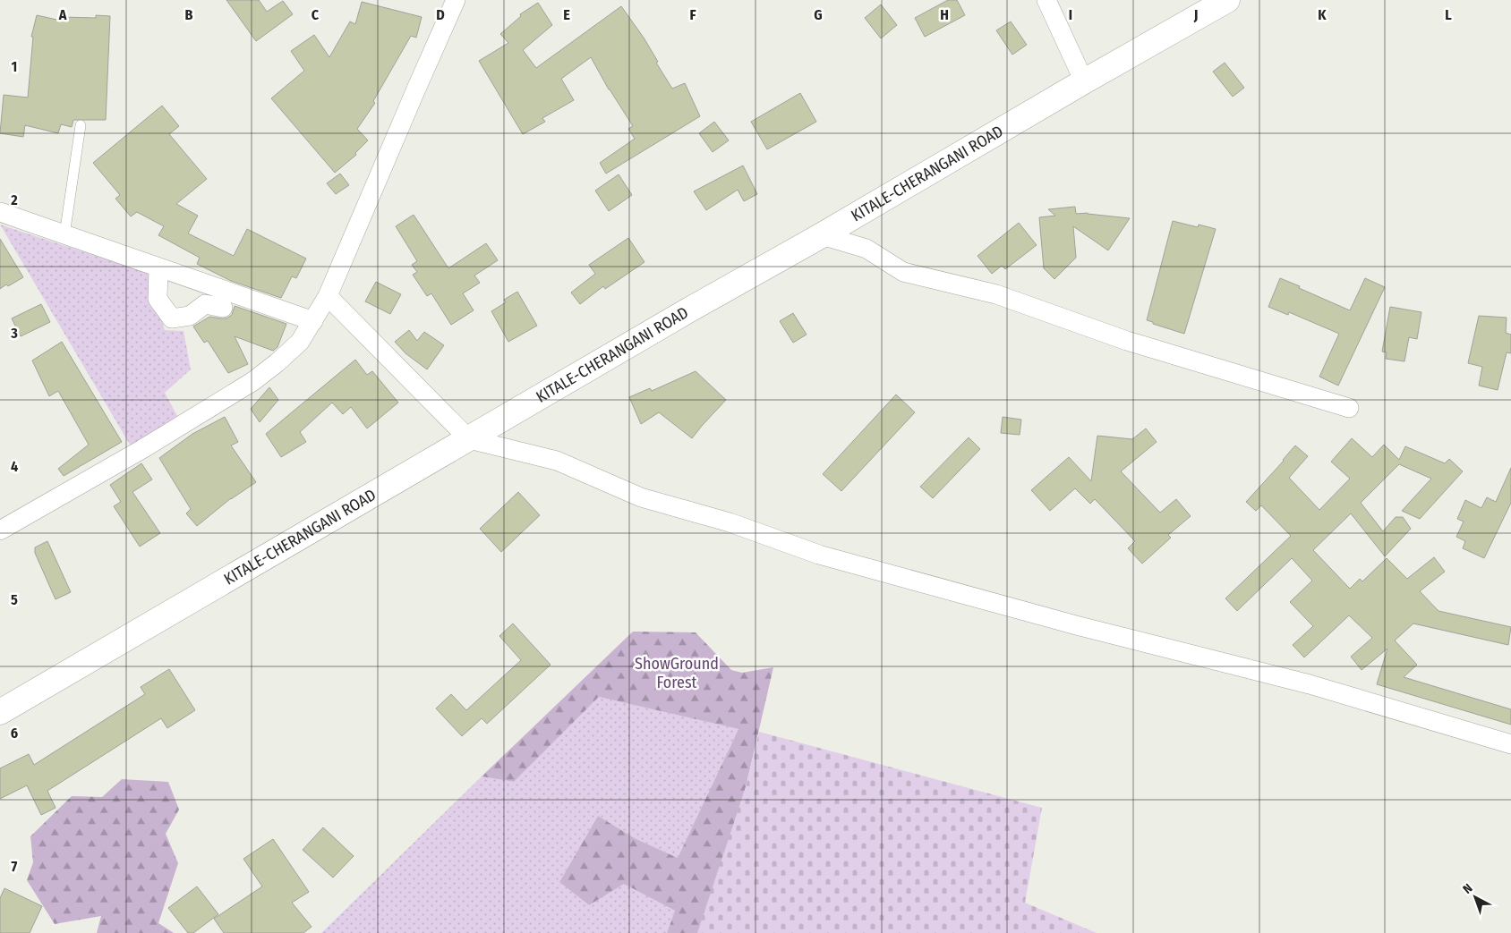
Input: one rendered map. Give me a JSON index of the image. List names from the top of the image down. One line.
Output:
{"streets":{"main road":["KITALE-CHERANGANI ROAD"]},"parks":["ShowGround Forest"],"north":"top left","grid":{"columns":["A","B","C","D","E","F","G","H","I","J","K","L"],"rows":["1","2","3","4","5","6","7"]}}
